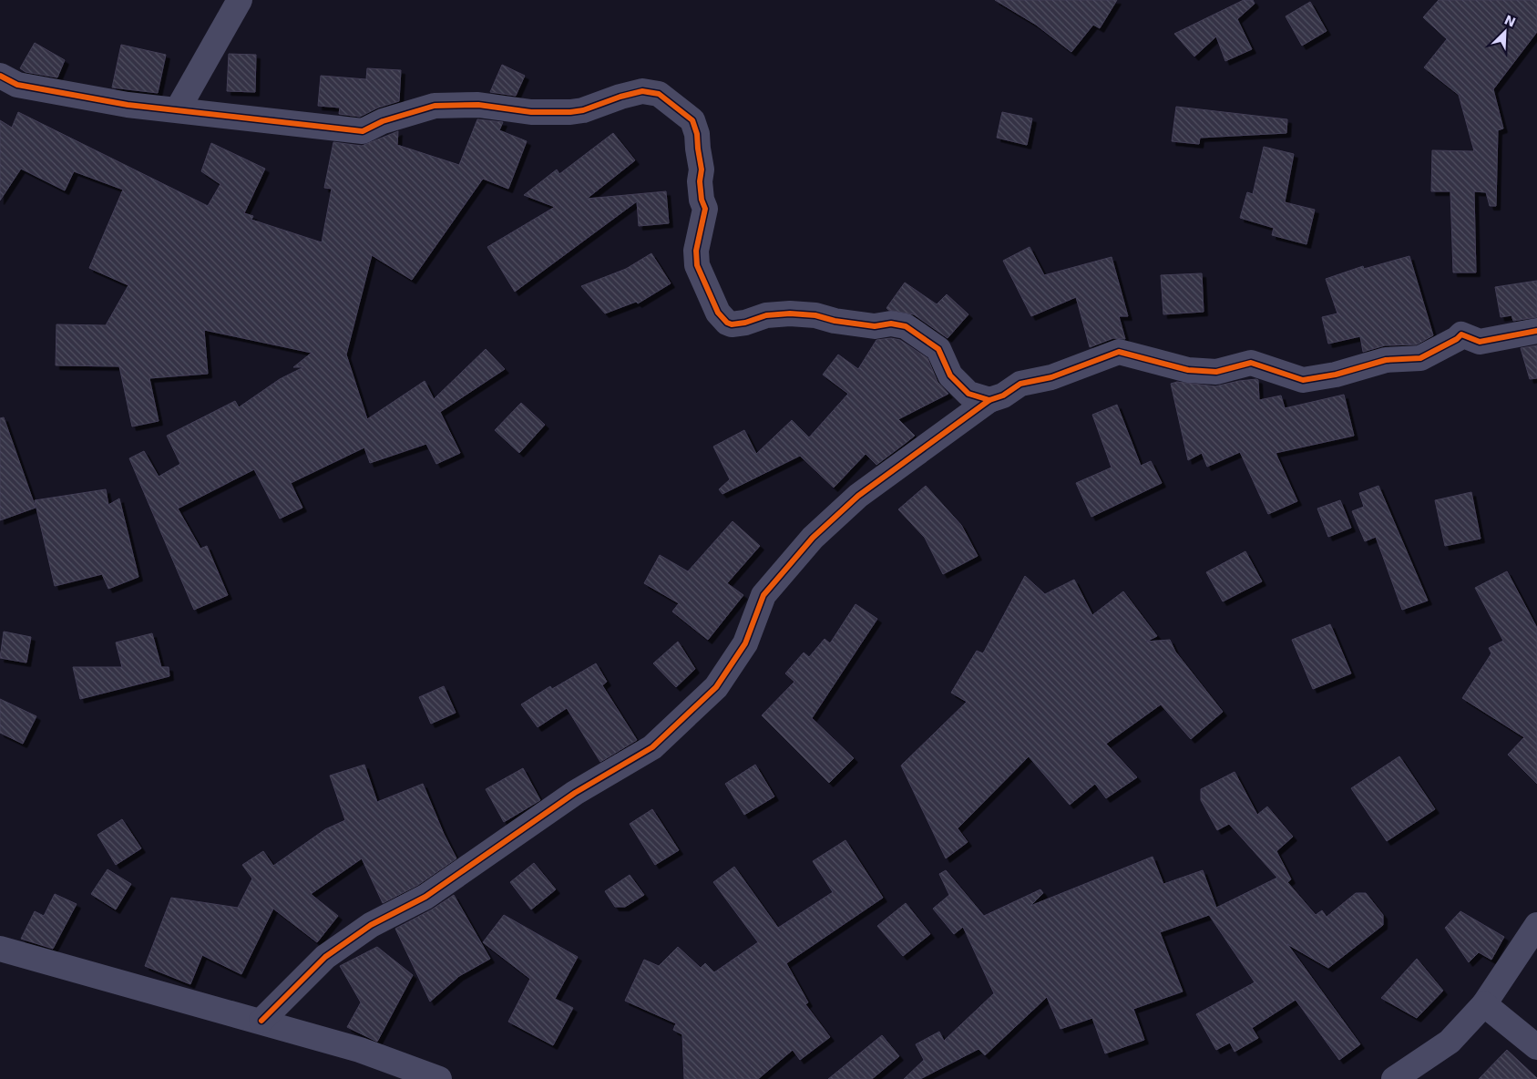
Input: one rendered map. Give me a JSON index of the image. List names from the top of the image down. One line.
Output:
{"north":"top right"}
